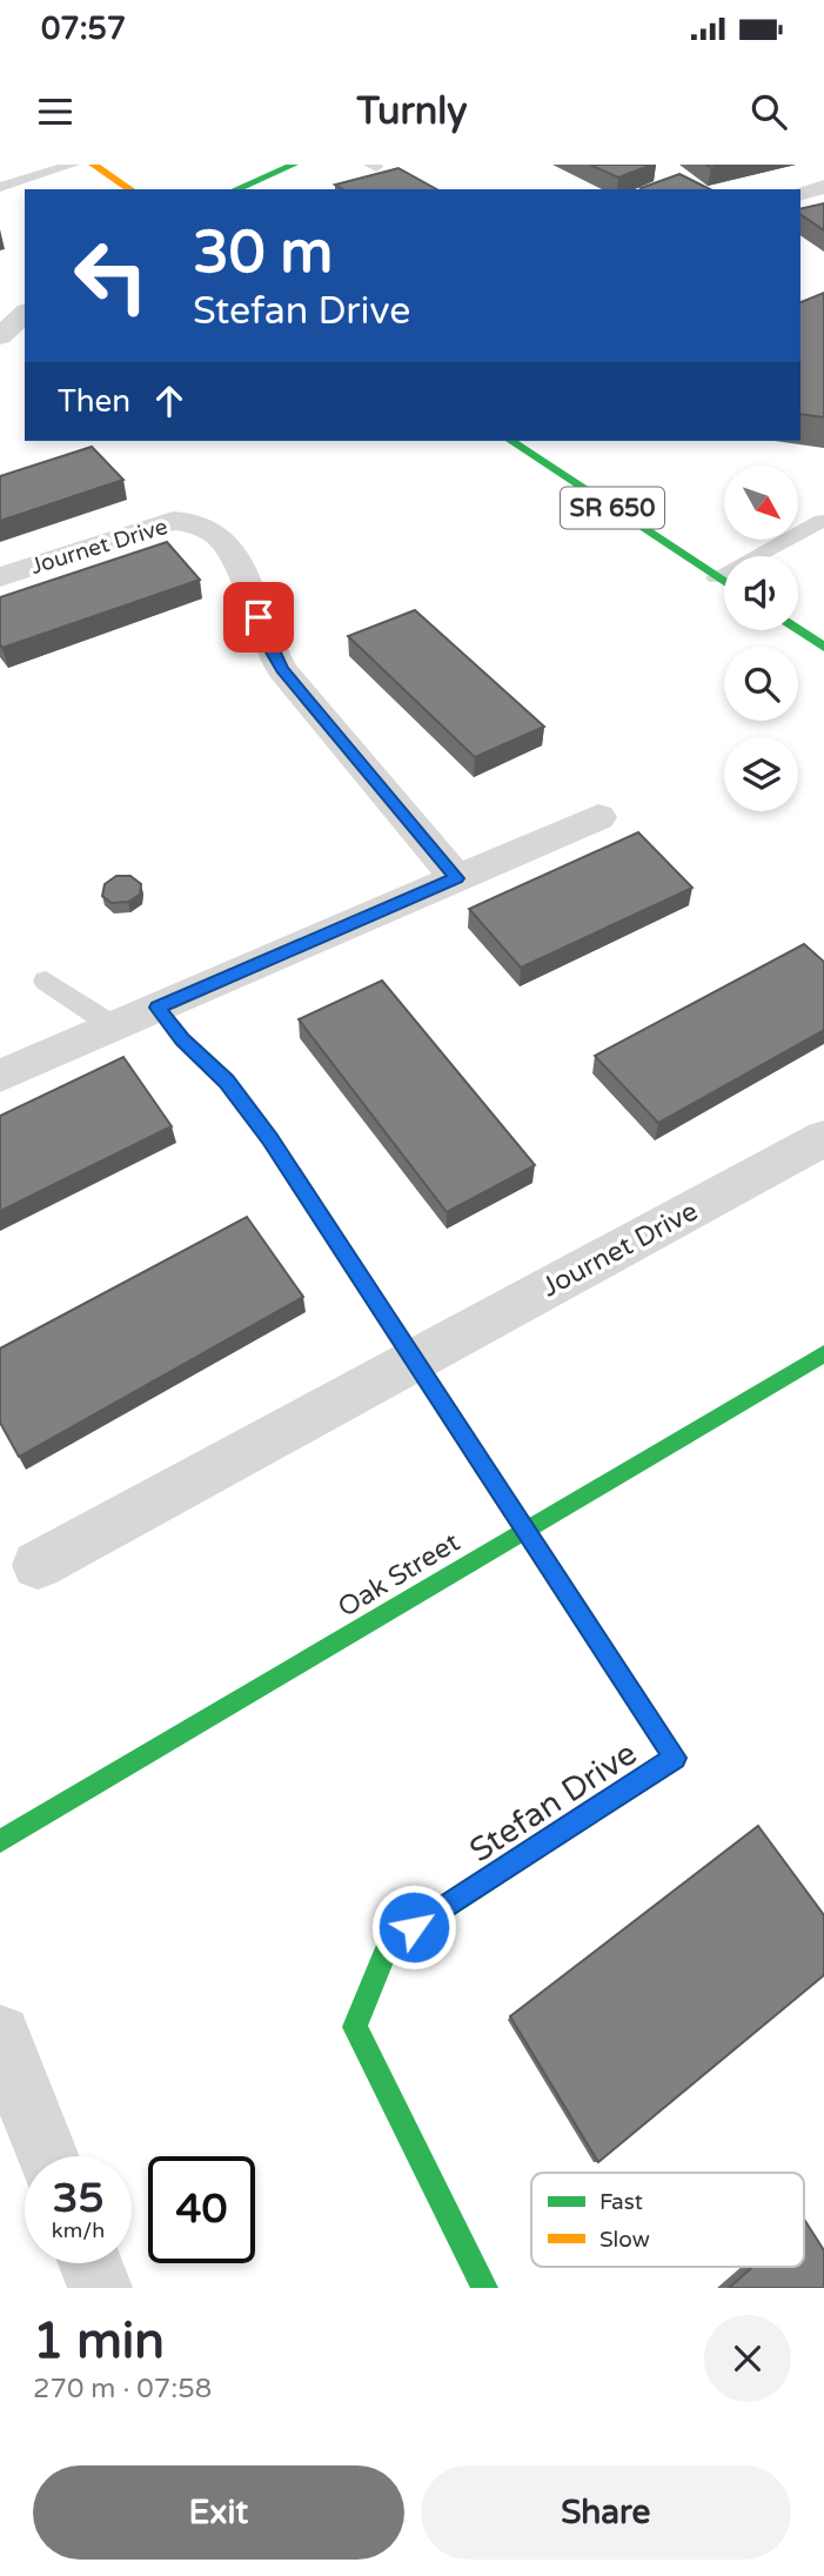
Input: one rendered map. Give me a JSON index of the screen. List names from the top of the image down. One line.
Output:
{"streets":{"street":["SR 650","Journet Drive","Oak Street","Stefan Drive"]},"crossings":[["Oak Street","Stefan Drive"]],"legend":["Fast","Slow"],"north":"bottom right","page":{"status":"07:57","header":"Turnly","turn":["30 m","Stefan Drive"],"then":"Then","speed":"35 km/h","limit":"40","heading":["1 min","270 m · 07:58"],"buttons":["Exit","Share"]}}
